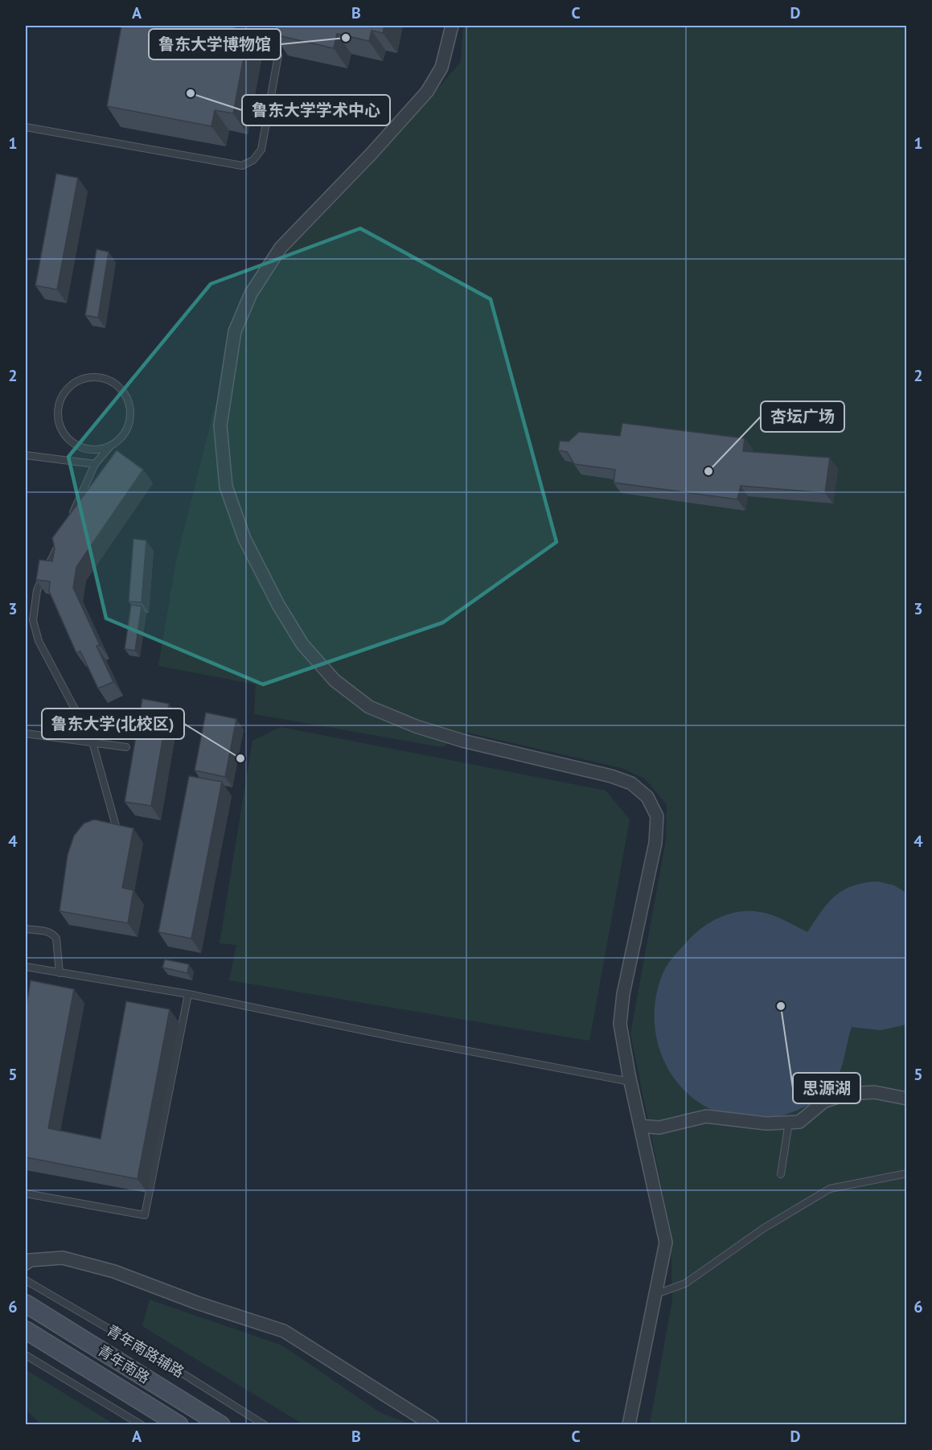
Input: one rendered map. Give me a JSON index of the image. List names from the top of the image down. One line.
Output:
{"streets":{"main road":["青年南路"],"lane":["青年南路辅路"]},"places":["鲁东大学博物馆","鲁东大学学术中心","杏坛广场","鲁东大学(北校区)","思源湖"],"grid":{"columns":["A","B","C","D"],"rows":["1","2","3","4","5","6"]}}
